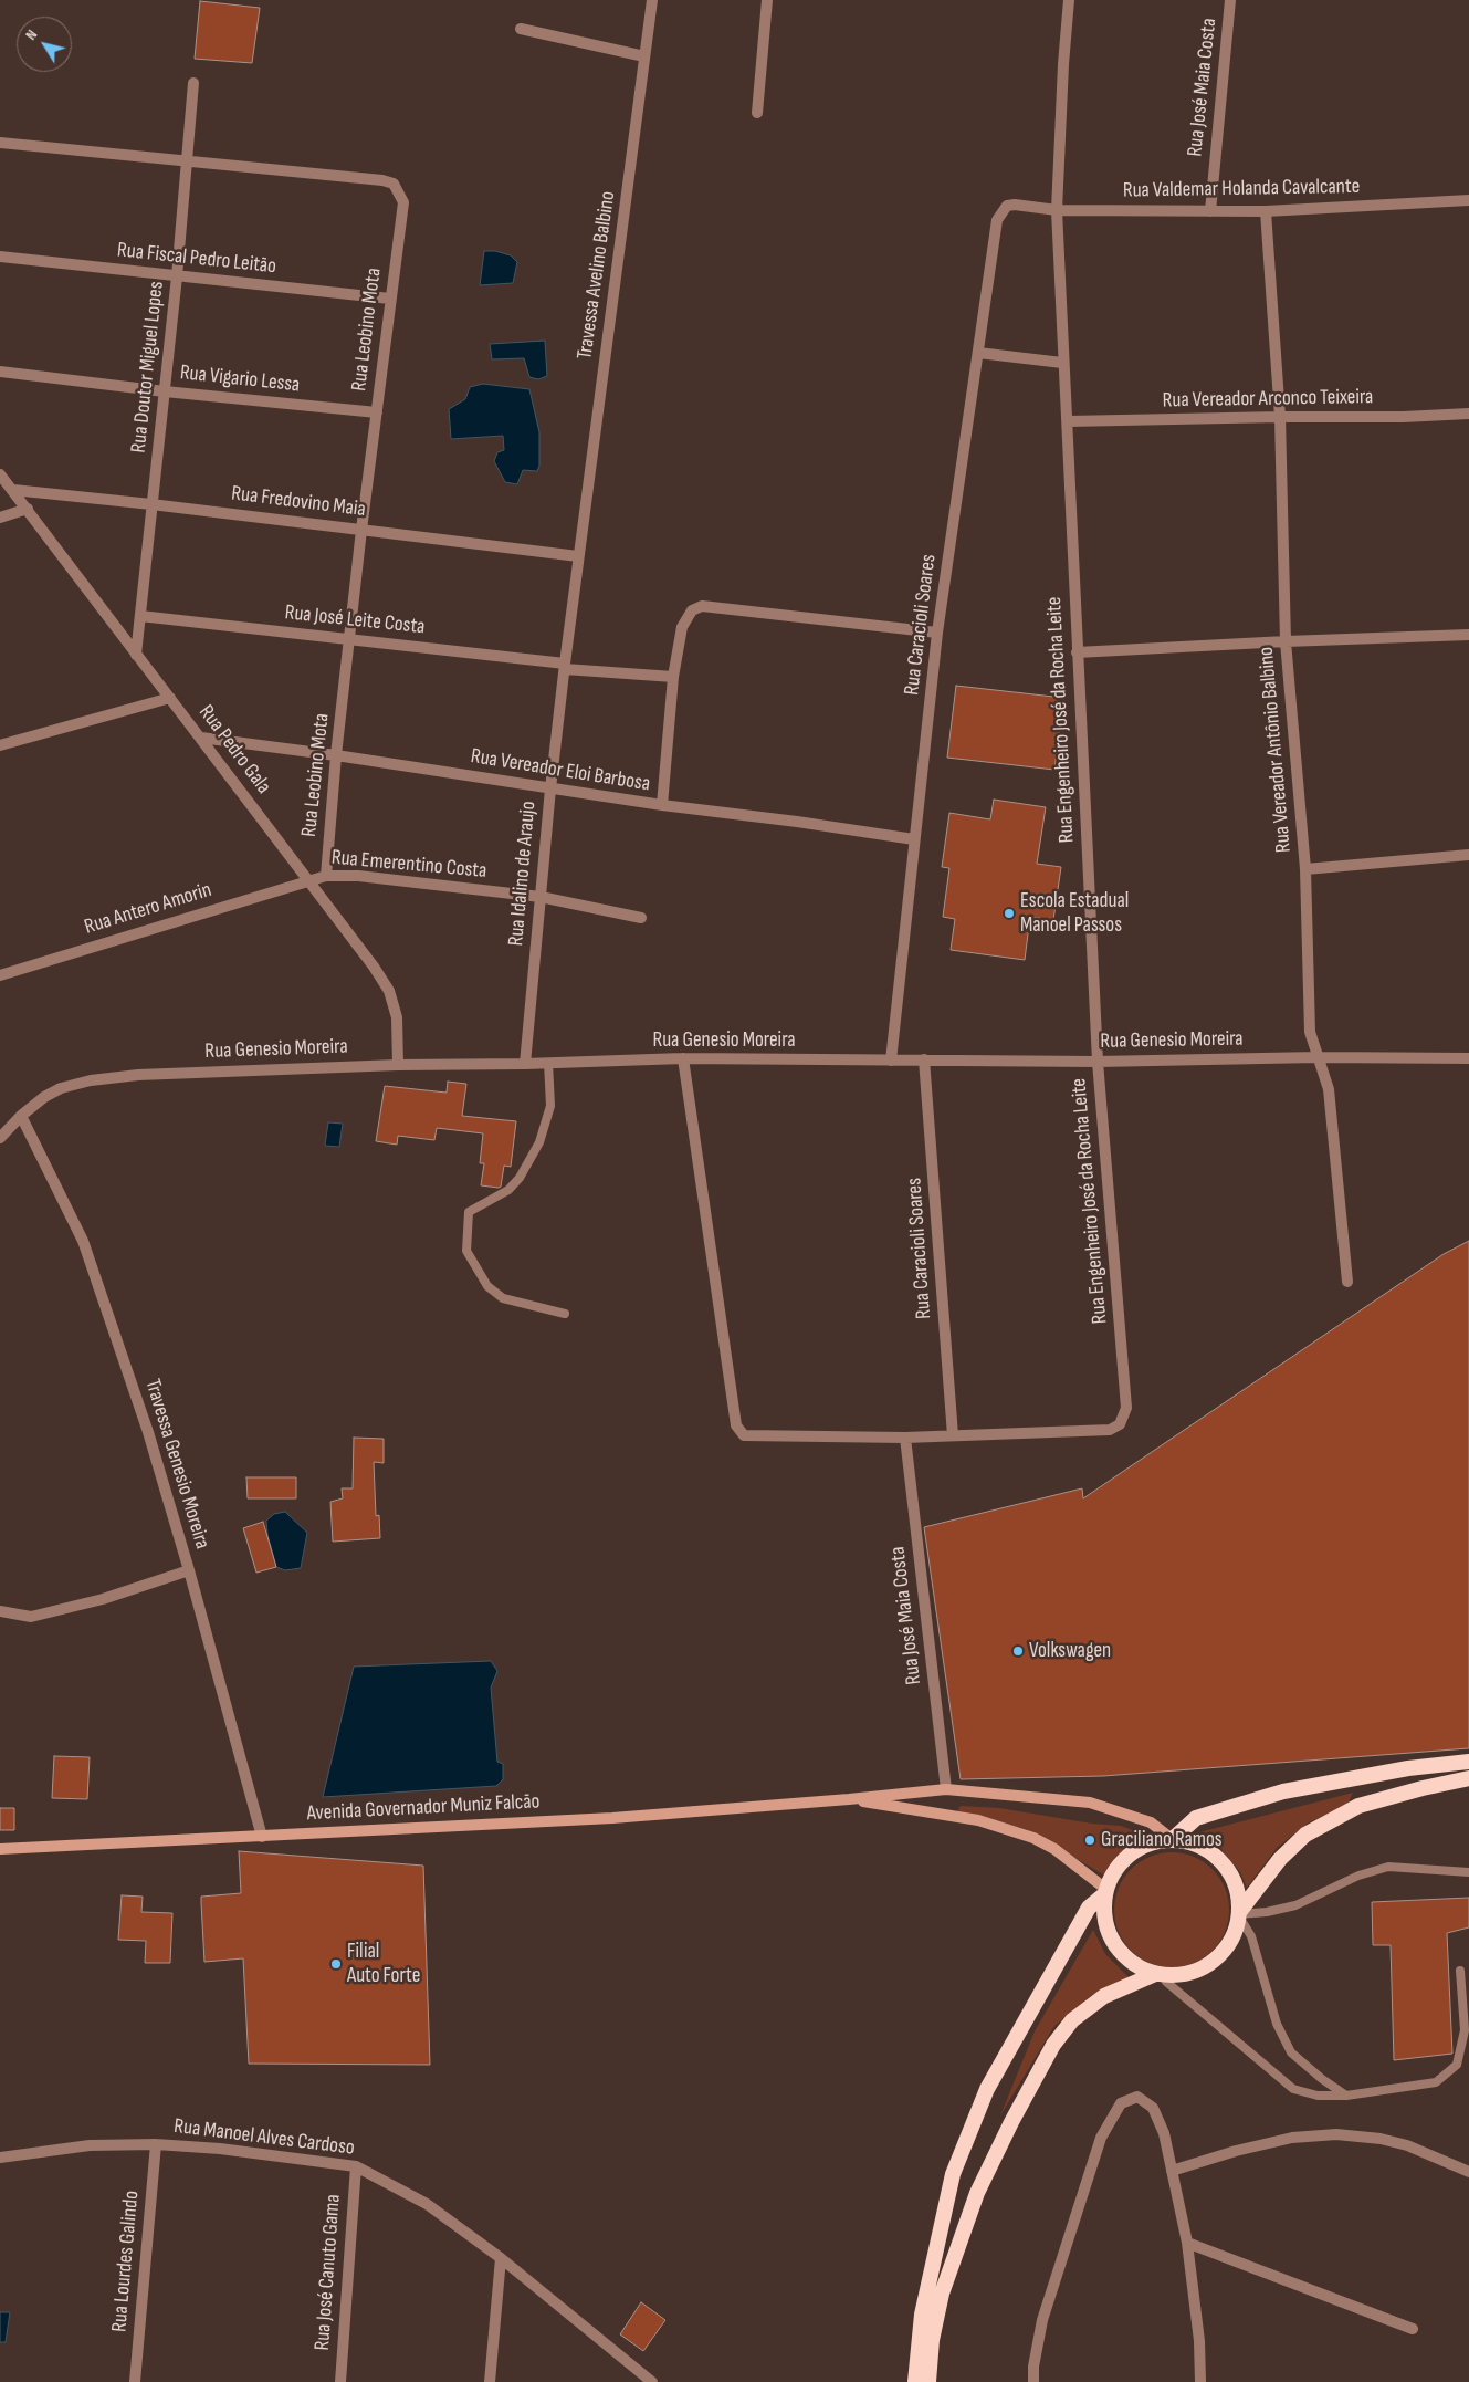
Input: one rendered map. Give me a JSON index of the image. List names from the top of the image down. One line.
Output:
{"streets":{"main road":["Avenida Governador Muniz Falcão"],"street":["Rua José Maia Costa","Rua Valdemar Holanda Cavalcante","Rua Fiscal Pedro Leitão","Travessa Avelino Balbino","Rua Leobino Mota","Rua Doutor Miguel Lopes","Rua Vigario Lessa","Rua Vereador Arconco Teixeira","Rua Fredovino Maia","Rua José Leite Costa","Rua Caracioli Soares","Rua Engenheiro José da Rocha Leite","Rua Pedro Gala","Rua Vereador Antônio Balbino","Rua Vereador Eloi Barbosa","Rua Emerentino Costa","Rua Idalino de Araujo","Rua Antero Amorin","Rua Genesio Moreira","Travessa Genesio Moreira","Rua Manoel Alves Cardoso","Rua Lourdes Galindo","Rua José Canuto Gama"]},"crossings":[["Rua José Maia Costa","Rua Valdemar Holanda Cavalcante"],["Rua José Maia Costa","Avenida Governador Muniz Falcão"],["Rua Valdemar Holanda Cavalcante","Rua Caracioli Soares"],["Rua Valdemar Holanda Cavalcante","Rua Engenheiro José da Rocha Leite"],["Rua Valdemar Holanda Cavalcante","Rua Vereador Antônio Balbino"],["Rua Fiscal Pedro Leitão","Rua Leobino Mota"],["Rua Fiscal Pedro Leitão","Rua Doutor Miguel Lopes"],["Travessa Avelino Balbino","Rua Fredovino Maia"],["Travessa Avelino Balbino","Rua Idalino de Araujo"],["Rua Leobino Mota","Rua Doutor Miguel Lopes"],["Rua Leobino Mota","Rua Vigario Lessa"],["Rua Leobino Mota","Rua Fredovino Maia"],["Rua Leobino Mota","Rua José Leite Costa"],["Rua Leobino Mota","Rua Vereador Eloi Barbosa"],["Rua Leobino Mota","Rua Emerentino Costa"],["Rua Doutor Miguel Lopes","Rua Vigario Lessa"],["Rua Doutor Miguel Lopes","Rua Fredovino Maia"],["Rua Doutor Miguel Lopes","Rua José Leite Costa"],["Rua Doutor Miguel Lopes","Rua Pedro Gala"],["Rua Vereador Arconco Teixeira","Rua Engenheiro José da Rocha Leite"],["Rua Vereador Arconco Teixeira","Rua Vereador Antônio Balbino"],["Rua Fredovino Maia","Rua Pedro Gala"],["Rua Fredovino Maia","Rua Idalino de Araujo"],["Rua José Leite Costa","Rua Idalino de Araujo"],["Rua Caracioli Soares","Rua Engenheiro José da Rocha Leite"],["Rua Caracioli Soares","Rua Vereador Eloi Barbosa"],["Rua Caracioli Soares","Rua Genesio Moreira"],["Rua Engenheiro José da Rocha Leite","Rua Genesio Moreira"],["Rua Pedro Gala","Rua Vereador Eloi Barbosa"],["Rua Pedro Gala","Rua Emerentino Costa"],["Rua Pedro Gala","Rua Antero Amorin"],["Rua Pedro Gala","Rua Genesio Moreira"],["Rua Vereador Antônio Balbino","Rua Genesio Moreira"],["Rua Vereador Eloi Barbosa","Rua Idalino de Araujo"],["Rua Emerentino Costa","Rua Idalino de Araujo"],["Rua Emerentino Costa","Rua Antero Amorin"],["Rua Idalino de Araujo","Rua Genesio Moreira"],["Rua Genesio Moreira","Travessa Genesio Moreira"],["Travessa Genesio Moreira","Avenida Governador Muniz Falcão"],["Rua Manoel Alves Cardoso","Rua Lourdes Galindo"],["Rua Manoel Alves Cardoso","Rua José Canuto Gama"]],"places":["Escola Estadual Manoel Passos","Volkswagen","Graciliano Ramos","Filial Auto Forte"],"north":"top left"}
